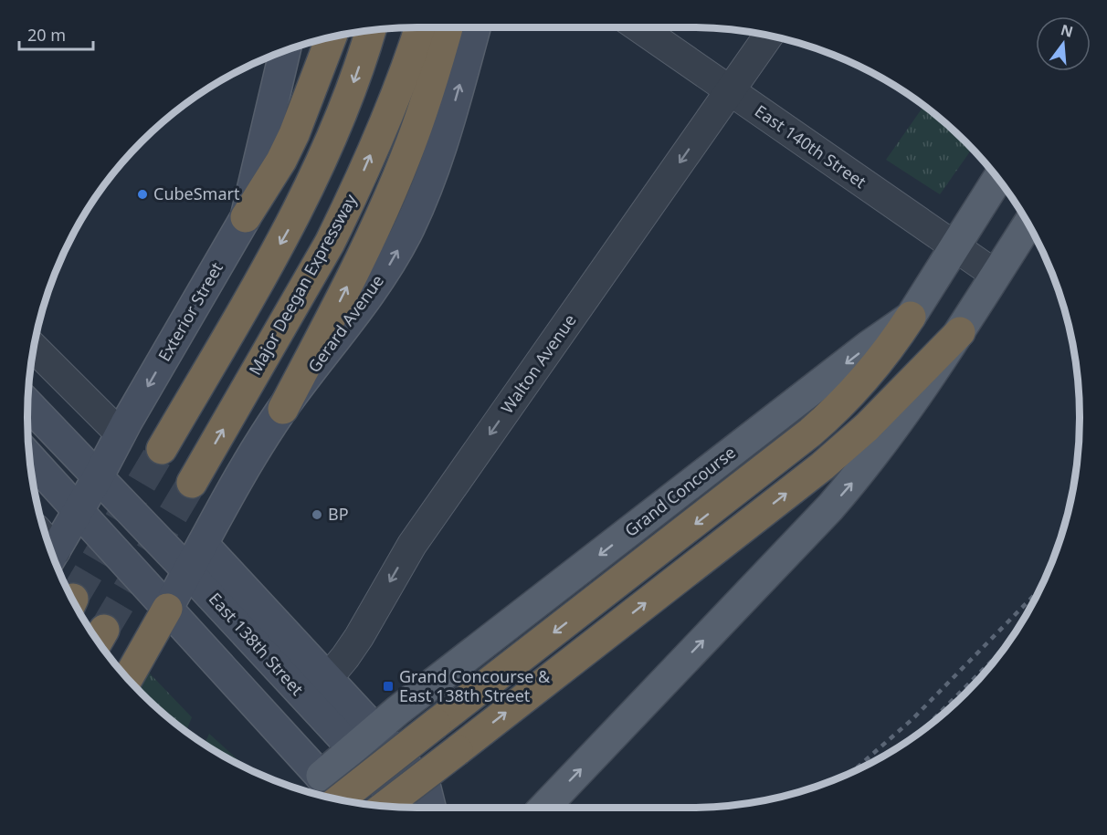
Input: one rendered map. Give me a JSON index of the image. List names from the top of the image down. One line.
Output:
{"streets":{"highway":["Major Deegan Expressway"],"main road":["Exterior Street","Gerard Avenue","Grand Concourse","East 138th Street"],"street":["East 140th Street","Walton Avenue"]},"crossings":[["East 140th Street","Walton Avenue"],["East 140th Street","Grand Concourse"],["Exterior Street","East 138th Street"],["Gerard Avenue","East 138th Street"],["Walton Avenue","East 138th Street"],["Grand Concourse","East 138th Street"]],"one_way":["Exterior Street","Gerard Avenue","Walton Avenue"],"places":{"other":["CubeSmart","BP"],"transit":["Grand Concourse & East 138th Street"]},"scale_bar":"20 m","north":"top"}
